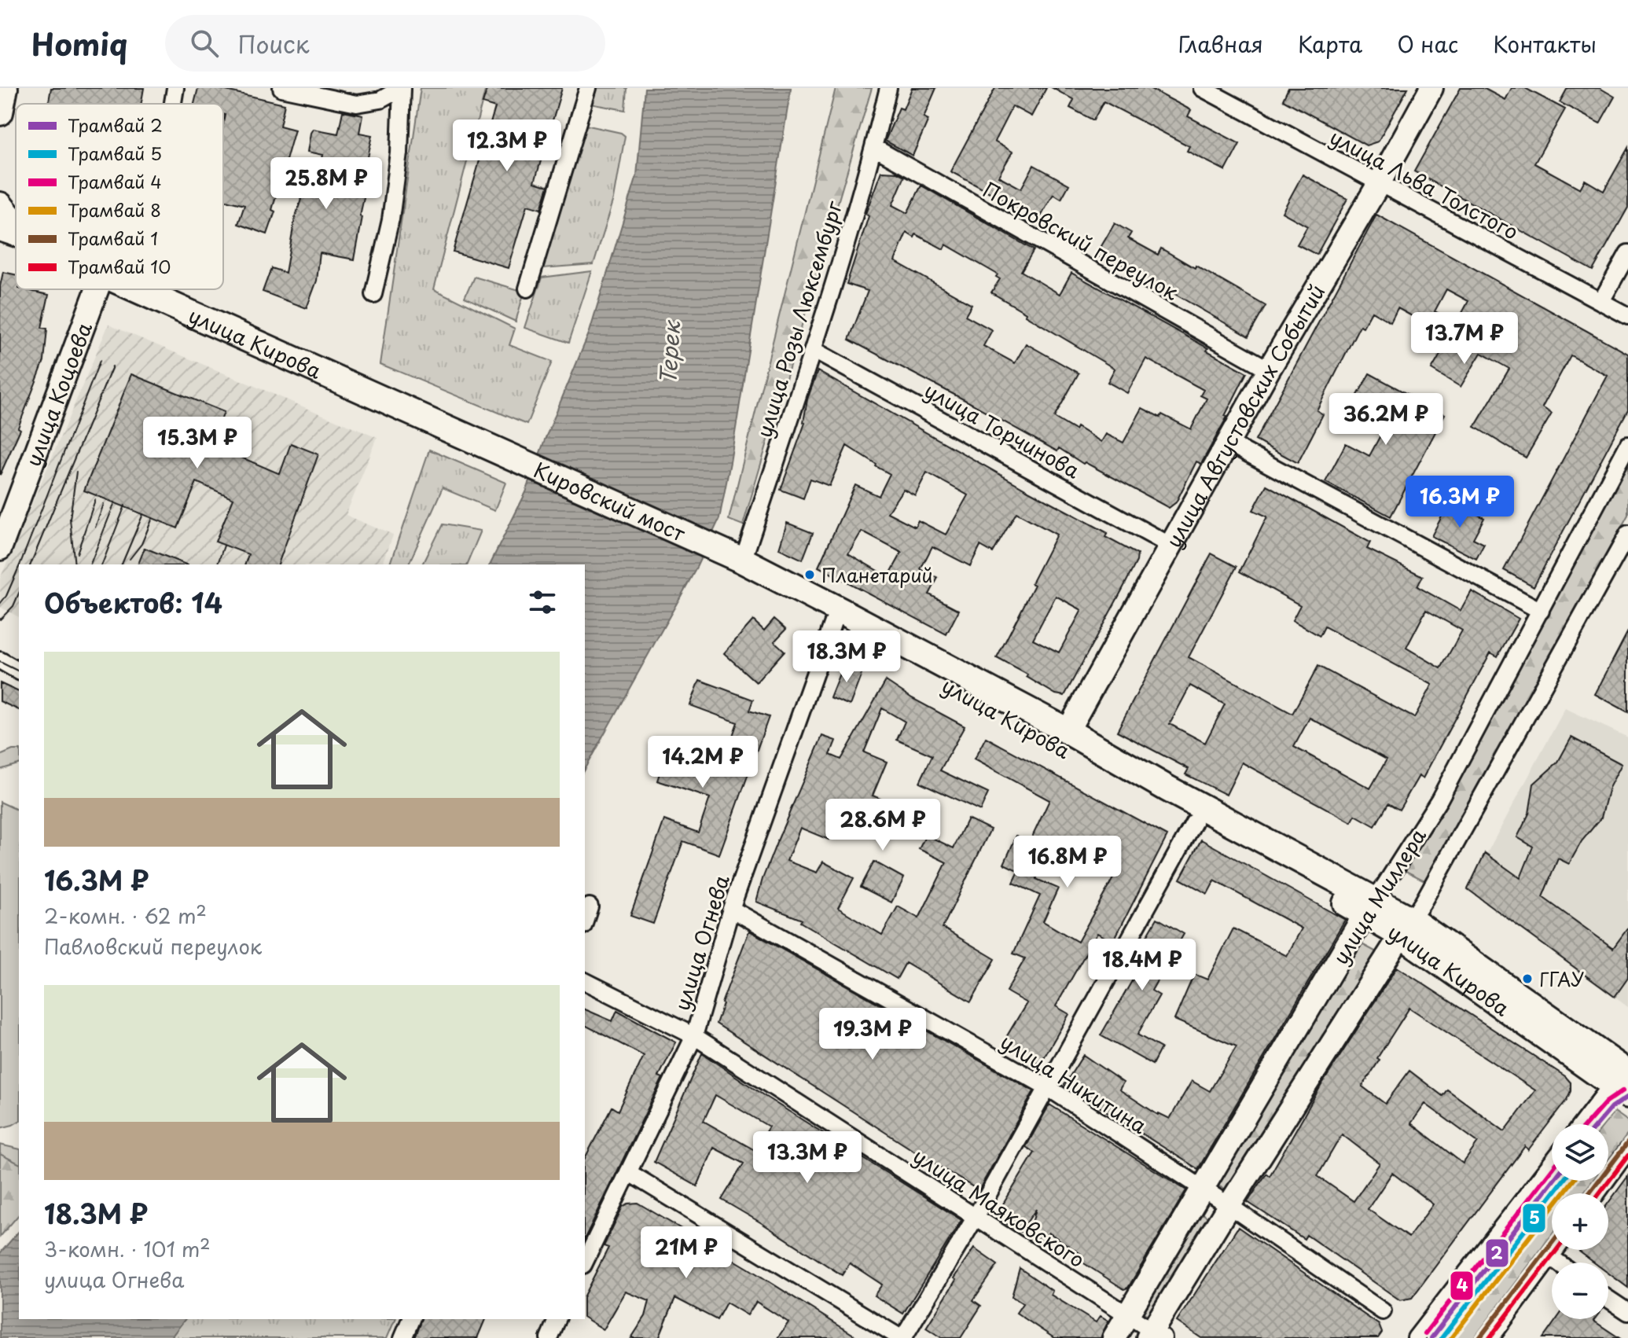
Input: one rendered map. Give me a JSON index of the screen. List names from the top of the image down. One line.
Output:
{"streets":{"main road":["улица Кирова","Кировский мост"],"street":["улица Льва Толстого","Покровский переулок","улица Розы Люксембург","улица Коцоева","улица Августовских Событий","улица Торчинова","улица Миллера","улица Огнева","улица Никитина","улица Маяковского"]},"crossings":[["улица Льва Толстого","улица Августовских Событий"],["Покровский переулок","улица Розы Люксембург"],["Покровский переулок","улица Августовских Событий"],["улица Розы Люксембург","улица Кирова"],["улица Розы Люксембург","улица Торчинова"],["улица Розы Люксембург","Кировский мост"],["улица Кирова","улица Августовских Событий"],["улица Кирова","Кировский мост"],["улица Кирова","улица Миллера"],["улица Кирова","улица Огнева"],["улица Августовских Событий","улица Торчинова"],["улица Миллера","улица Никитина"],["улица Миллера","улица Маяковского"],["улица Огнева","улица Никитина"],["улица Огнева","улица Маяковского"]],"water":["Терек"],"places":["Планетарий","ГГАУ"],"lines":["tram line 4","tram line 2","tram line 1","tram line 10","tram line 5","tram line 8"],"legend":["Трамвай 2","Трамвай 5","Трамвай 4","Трамвай 8","Трамвай 1","Трамвай 10"],"page":{"header":"Homiq","search":"Поиск","nav":["Главная","Карта","О нас","Контакты"],"price":["12.3M ₽","25.8M ₽","13.7M ₽","36.2M ₽","15.3M ₽","16.3M ₽","18.3M ₽","14.2M ₽","28.6M ₽","16.8M ₽","18.4M ₽","19.3M ₽","13.3M ₽","21M ₽"],"heading":"Объектов: 14","list":[{"name":"16.3M ₽","note":"2-комн. · 62 m² · Павловский переулок"},{"name":"18.3M ₽","note":"3-комн. · 101 m² · улица Огнева"}],"map_buttons":["+","−"]}}
